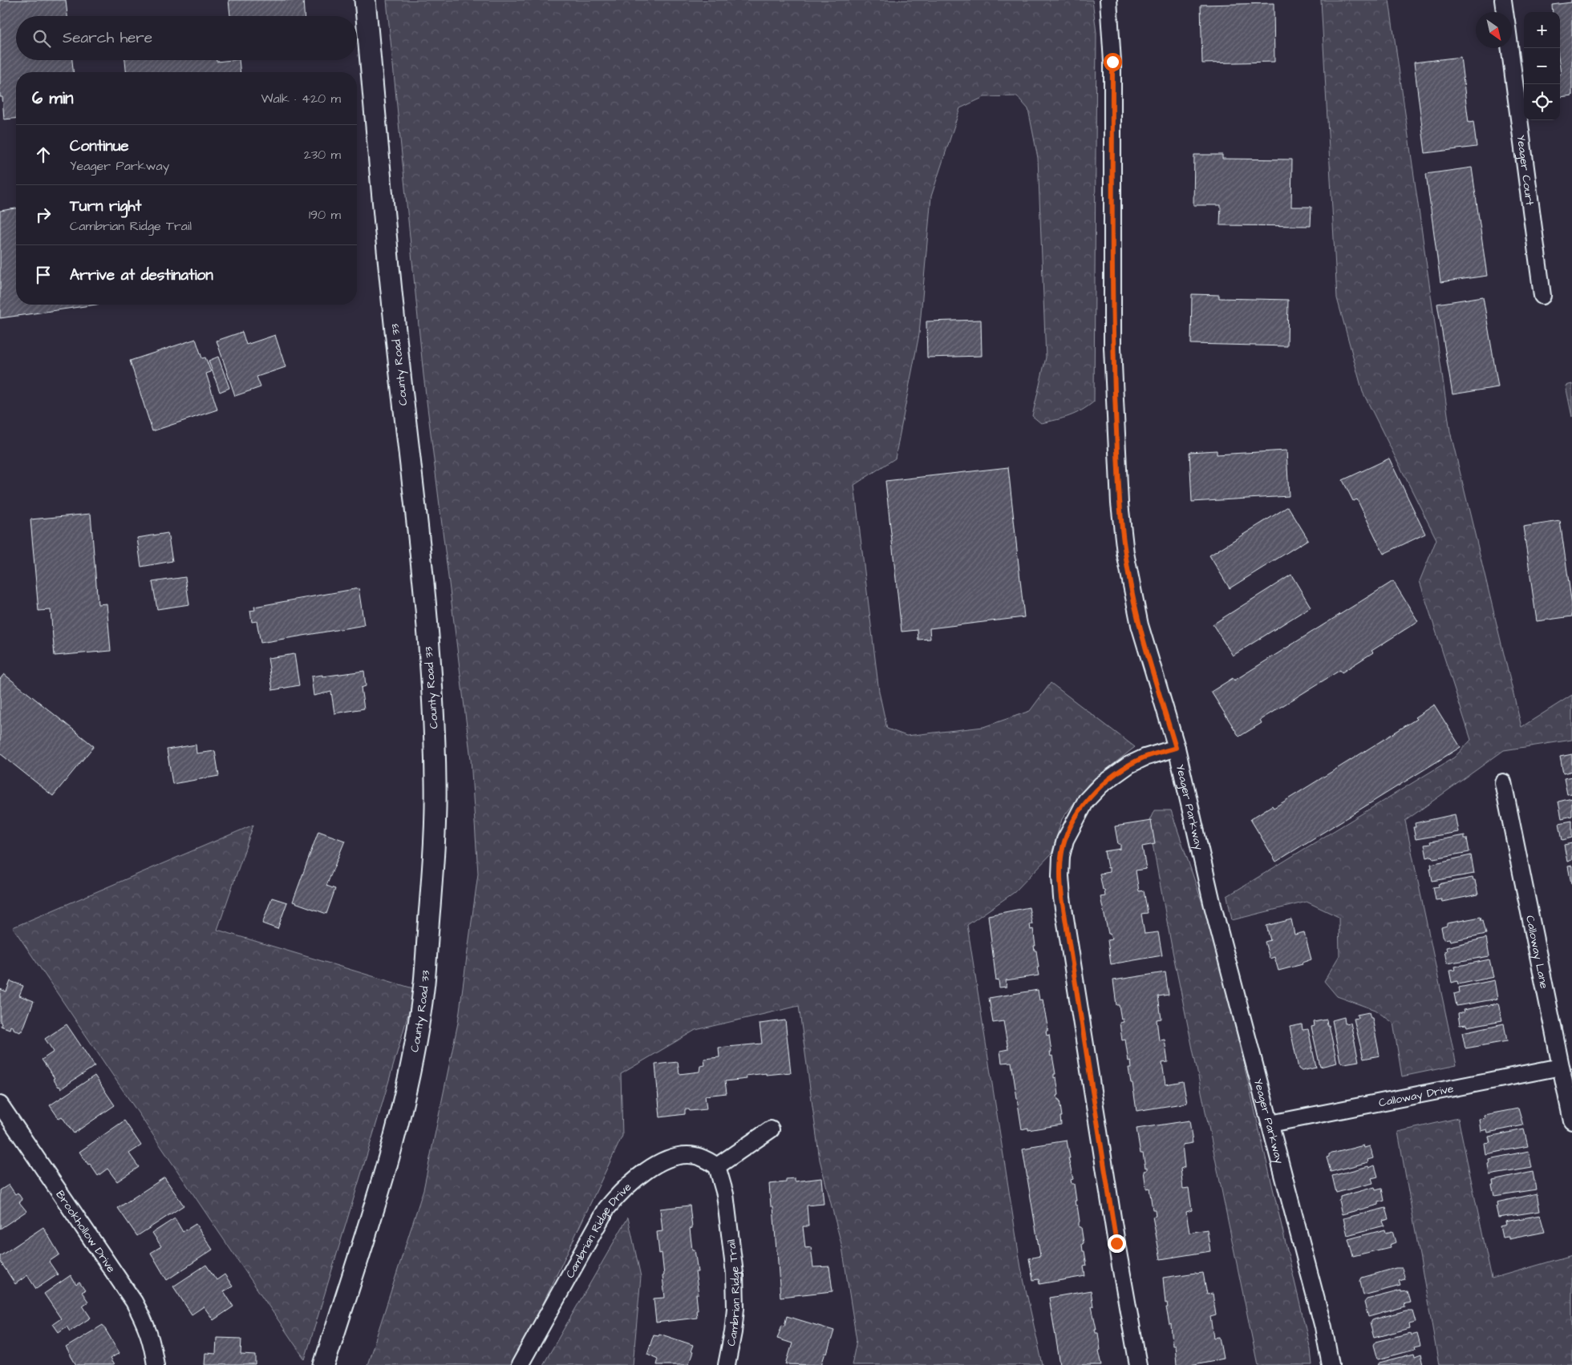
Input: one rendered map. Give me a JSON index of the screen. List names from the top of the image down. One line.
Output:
{"streets":{"street":["Yeager Court","County Road 33","Yeager Parkway","Calloway Lane","Calloway Drive","Brookhollow Drive","Cambrian Ridge Drive","Cambrian Ridge Trail"]},"crossings":[["Yeager Parkway","Calloway Drive"],["Calloway Lane","Calloway Drive"],["Cambrian Ridge Drive","Cambrian Ridge Trail"]],"north":"bottom right","page":{"map_buttons":["+","−"],"search":"Search here","heading":["6 min","Walk · 420 m"],"list":[["Continue","Yeager Parkway","230 m"],["Turn right","Cambrian Ridge Trail","190 m"],"Arrive at destination"]}}
